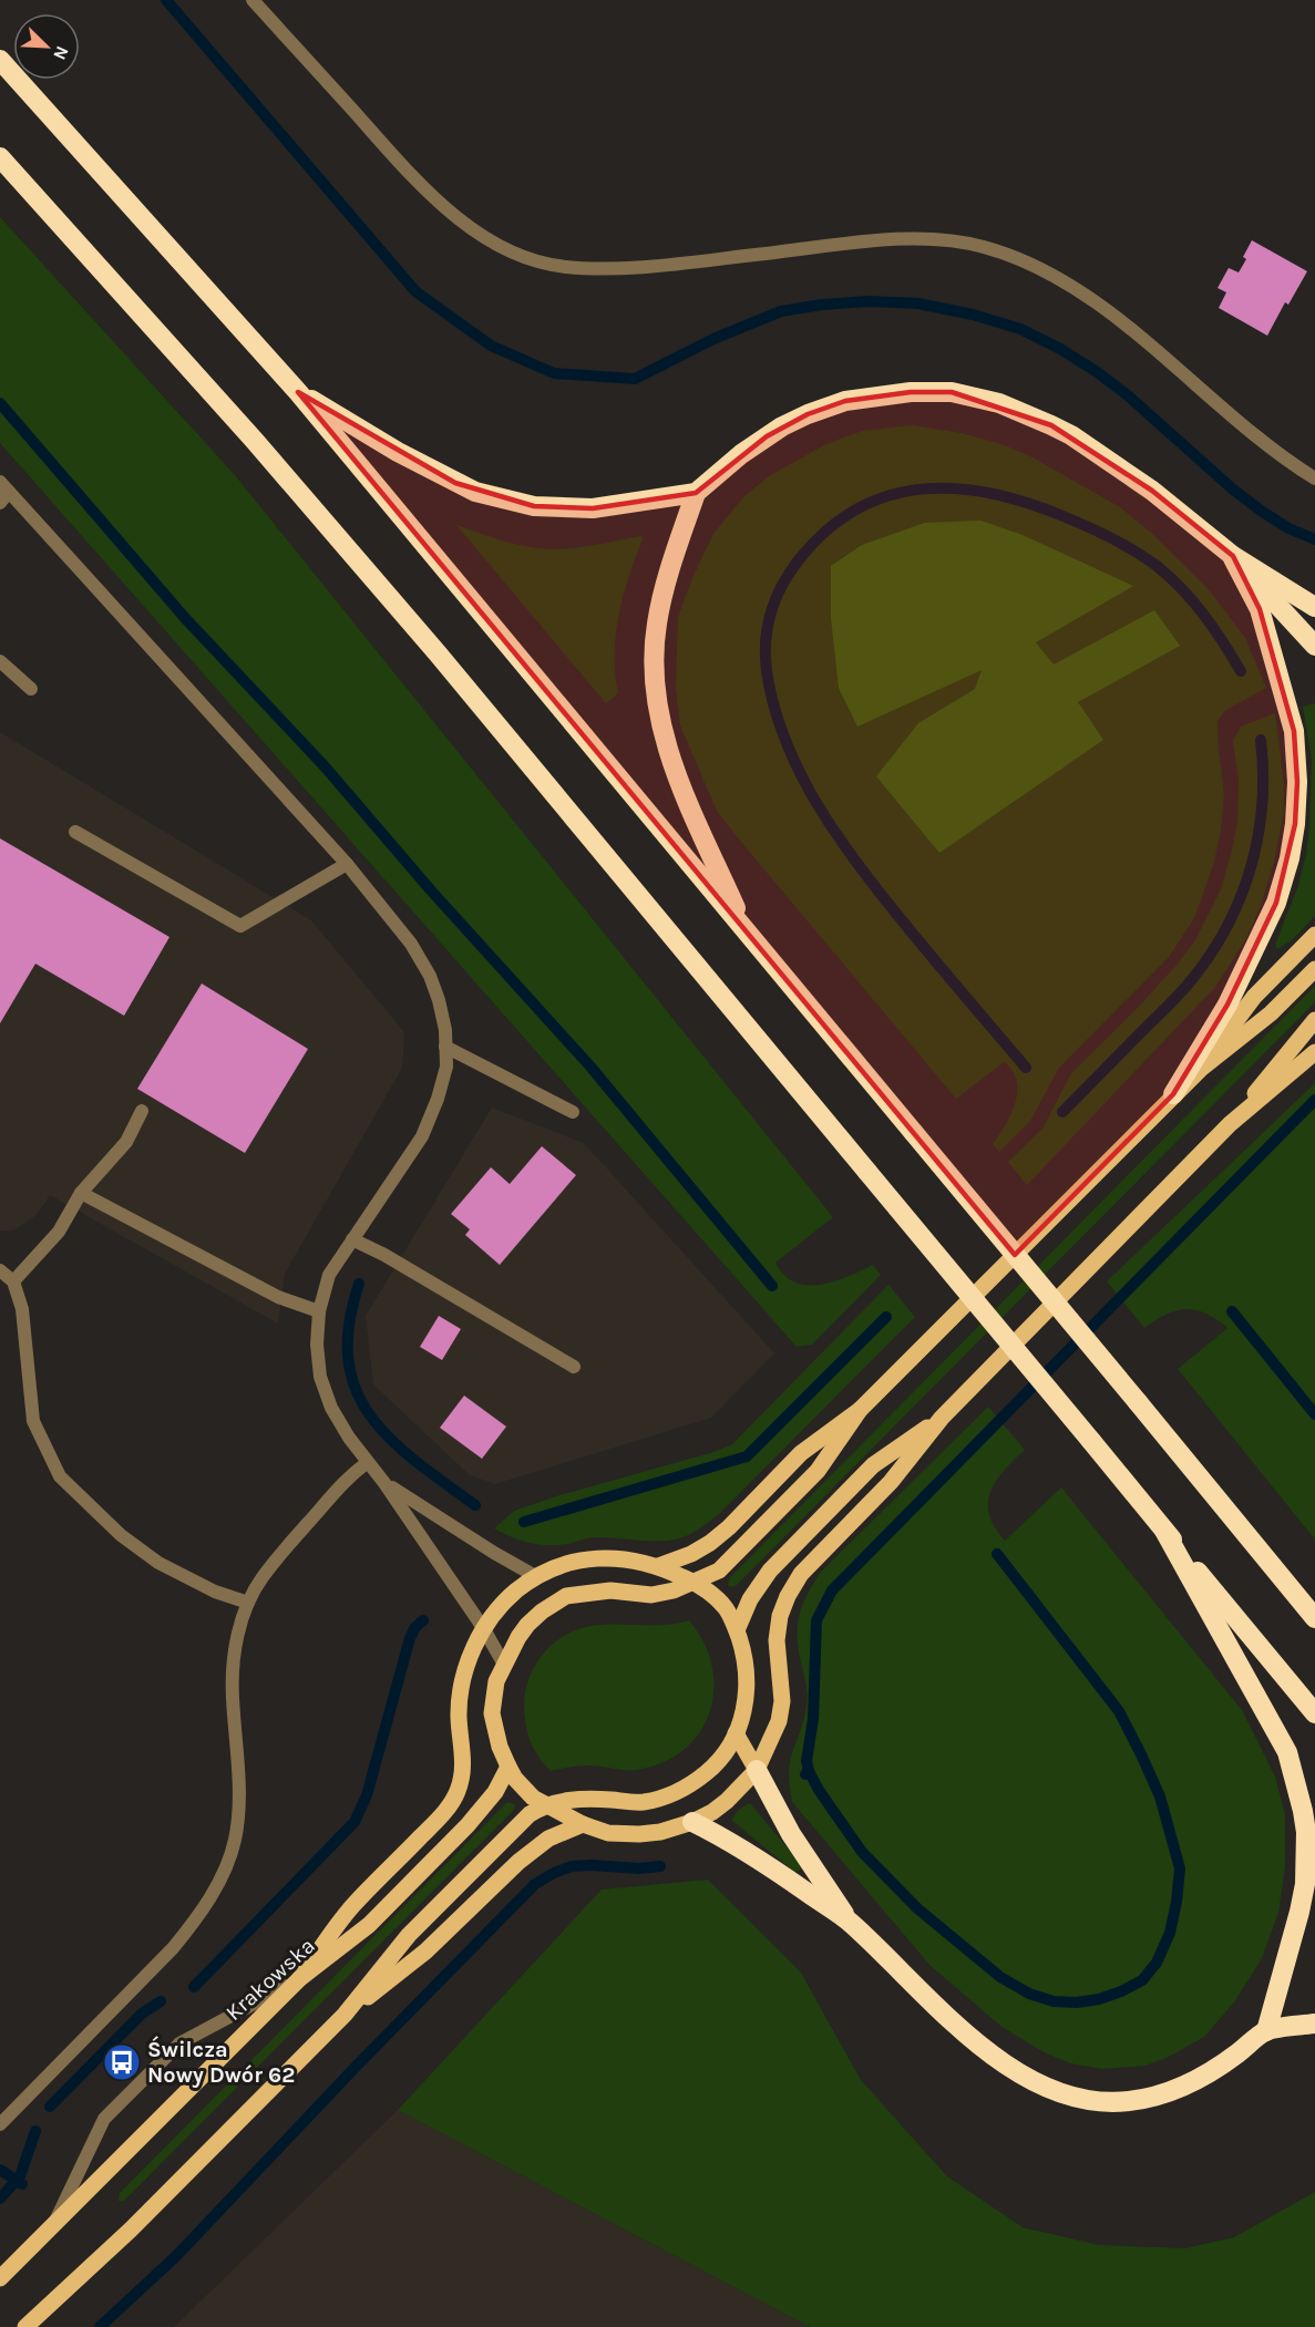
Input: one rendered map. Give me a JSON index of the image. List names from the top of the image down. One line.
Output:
{"streets":{"main road":["Krakowska"]},"places":{"bus stop":["Świlcza Nowy Dwór 62"]},"north":"bottom right"}
